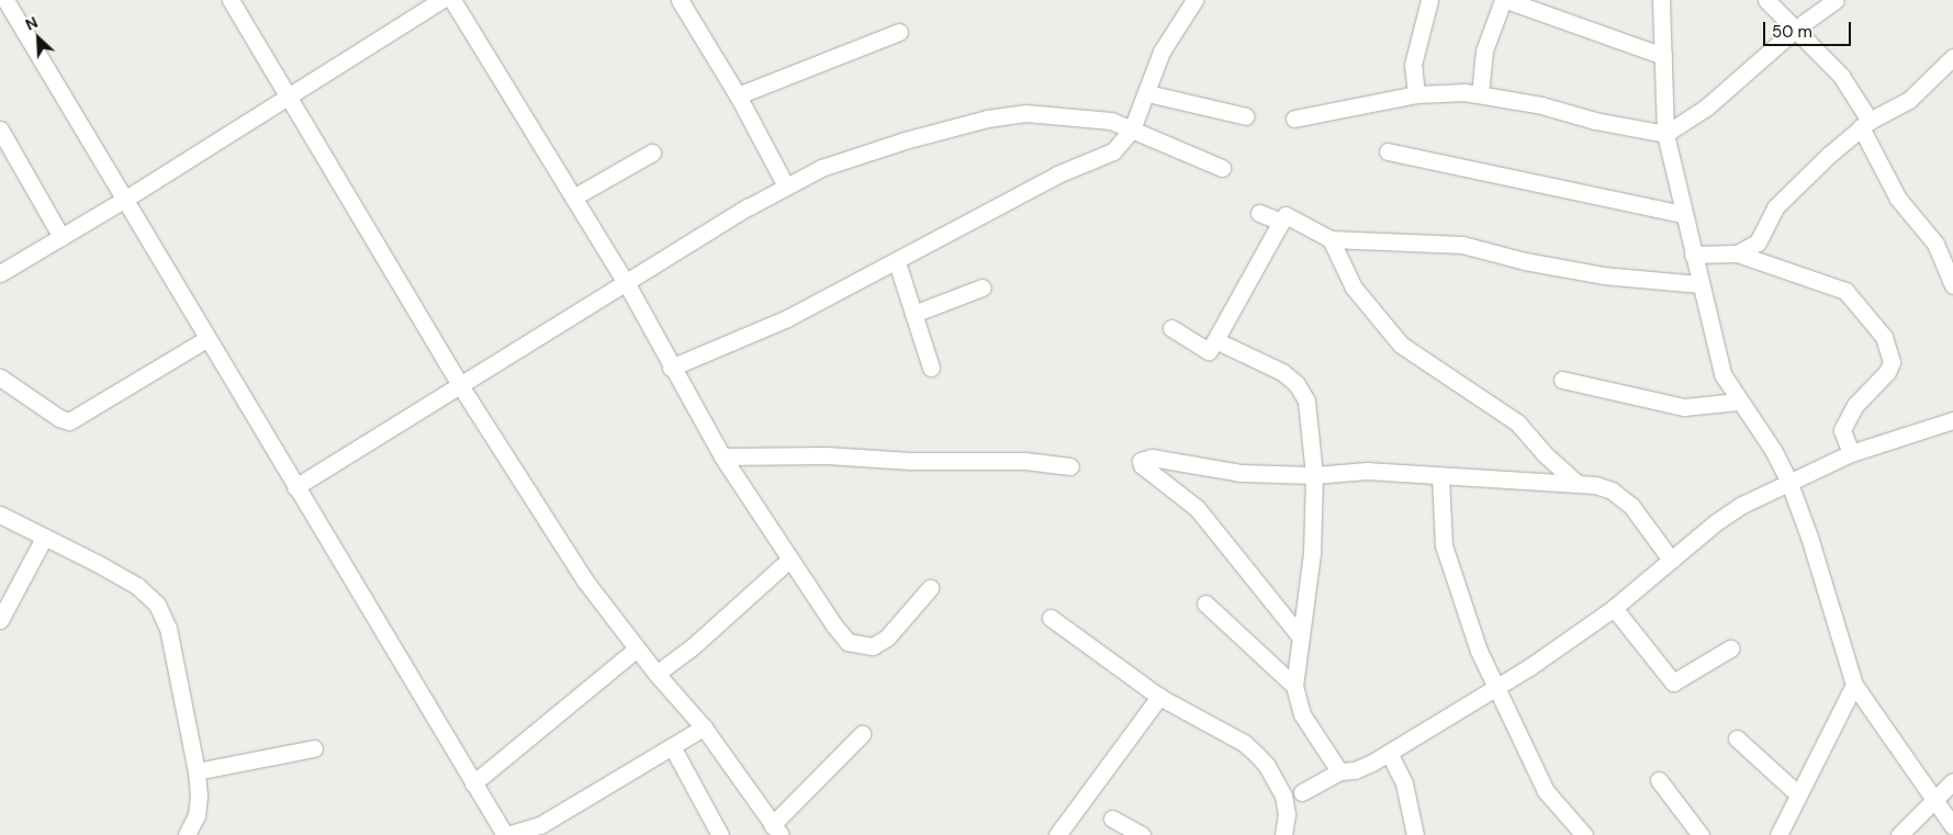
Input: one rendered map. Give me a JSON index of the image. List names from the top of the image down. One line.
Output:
{"scale_bar":"50 m","north":"top left"}
